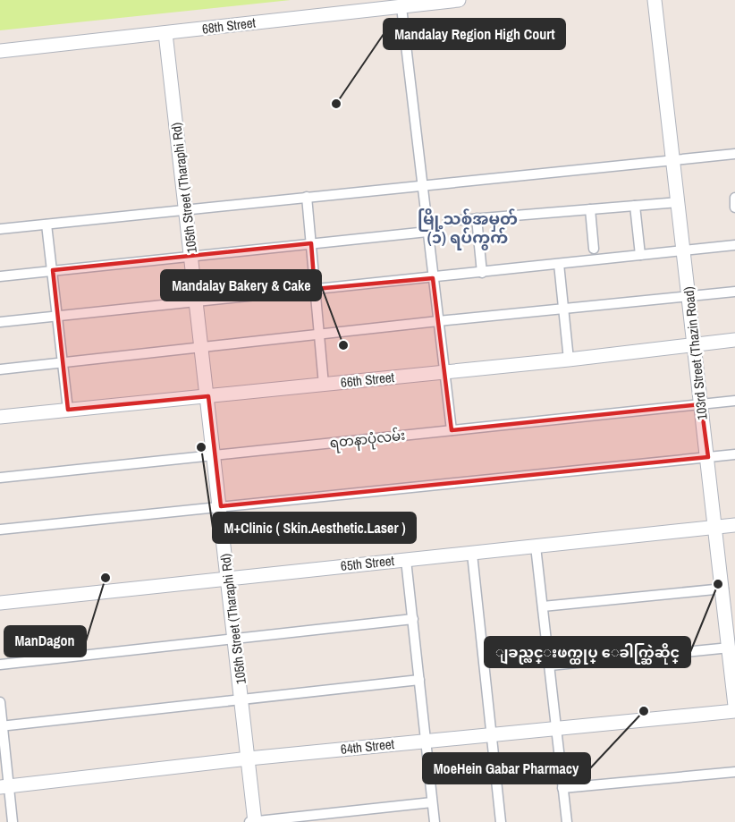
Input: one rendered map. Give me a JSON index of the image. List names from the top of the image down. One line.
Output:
{"streets":{"street":["68th Street","105th Street (Tharaphi Rd)","103rd Street (Thazin Road)","66th Street","ရတနာပုံလမ်း","65th Street","64th Street"]},"crossings":[["68th Street","105th Street (Tharaphi Rd)"],["105th Street (Tharaphi Rd)","66th Street"],["105th Street (Tharaphi Rd)","ရတနာပုံလမ်း"],["105th Street (Tharaphi Rd)","65th Street"],["105th Street (Tharaphi Rd)","64th Street"],["103rd Street (Thazin Road)","66th Street"],["103rd Street (Thazin Road)","ရတနာပုံလမ်း"],["103rd Street (Thazin Road)","65th Street"]],"districts":["မြို့သစ်အမှတ် (၁) ရပ်ကွက်"],"places":["Mandalay Region High Court","Mandalay Bakery & Cake","M+Clinic ( Skin.Aesthetic.Laser )","ManDagon","ျခည္လင္းဖက္ထုပ္ ေခါက္ဆြဲဆိုင္","MoeHein Gabar Pharmacy"]}
